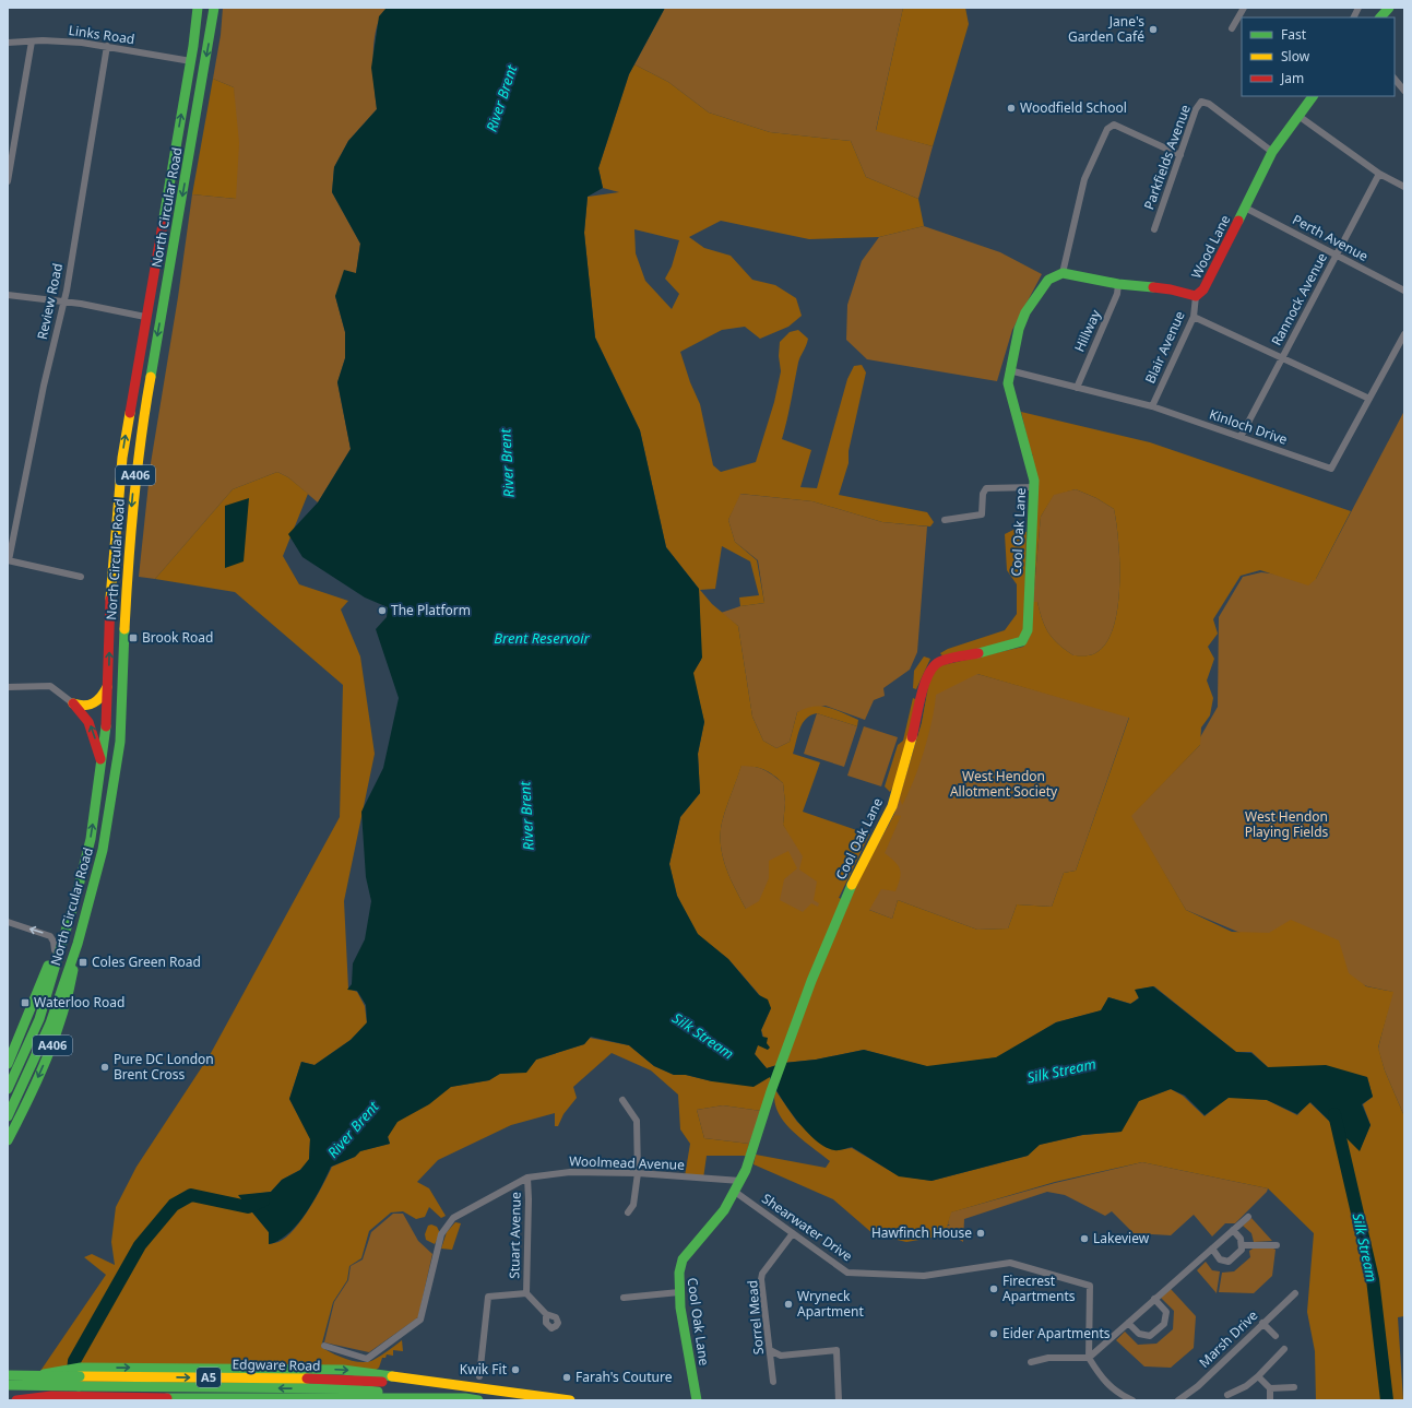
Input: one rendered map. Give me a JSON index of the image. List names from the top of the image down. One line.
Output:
{"streets":{"main road":["North Circular Road","Wood Lane","A406","Cool Oak Lane","Edgware Road","A5"],"street":["Links Road","Parkfields Avenue","Perth Avenue","Rannock Avenue","Review Road","Hillway","Blair Avenue","Kinloch Drive","Woolmead Avenue","Shearwater Drive","Stuart Avenue","Sorrel Mead","Marsh Drive"]},"crossings":[["Links Road","North Circular Road"],["Links Road","Review Road"],["Parkfields Avenue","Wood Lane"],["North Circular Road","A406"],["Perth Avenue","Wood Lane"],["Perth Avenue","Rannock Avenue"],["Wood Lane","Hillway"],["Wood Lane","Blair Avenue"],["Wood Lane","Cool Oak Lane"],["Rannock Avenue","Kinloch Drive"],["Hillway","Kinloch Drive"],["Blair Avenue","Kinloch Drive"],["Kinloch Drive","Cool Oak Lane"],["Cool Oak Lane","Woolmead Avenue"],["Cool Oak Lane","Shearwater Drive"],["Woolmead Avenue","Stuart Avenue"],["Shearwater Drive","Sorrel Mead"],["Edgware Road","A5"]],"water":["River Brent","Brent Reservoir","Silk Stream"],"parks":["West Hendon Allotment Society","West Hendon Playing Fields"],"places":{"other":["Jane's Garden Café","Woodfield School","The Platform","Pure DC London Brent Cross","Hawfinch House","Lakeview","Firecrest Apartments","Wryneck Apartment","Eider Apartments","Kwik Fit","Farah's Couture"],"transit":["Brook Road","Coles Green Road","Waterloo Road"]},"legend":["Fast","Slow","Jam"]}
